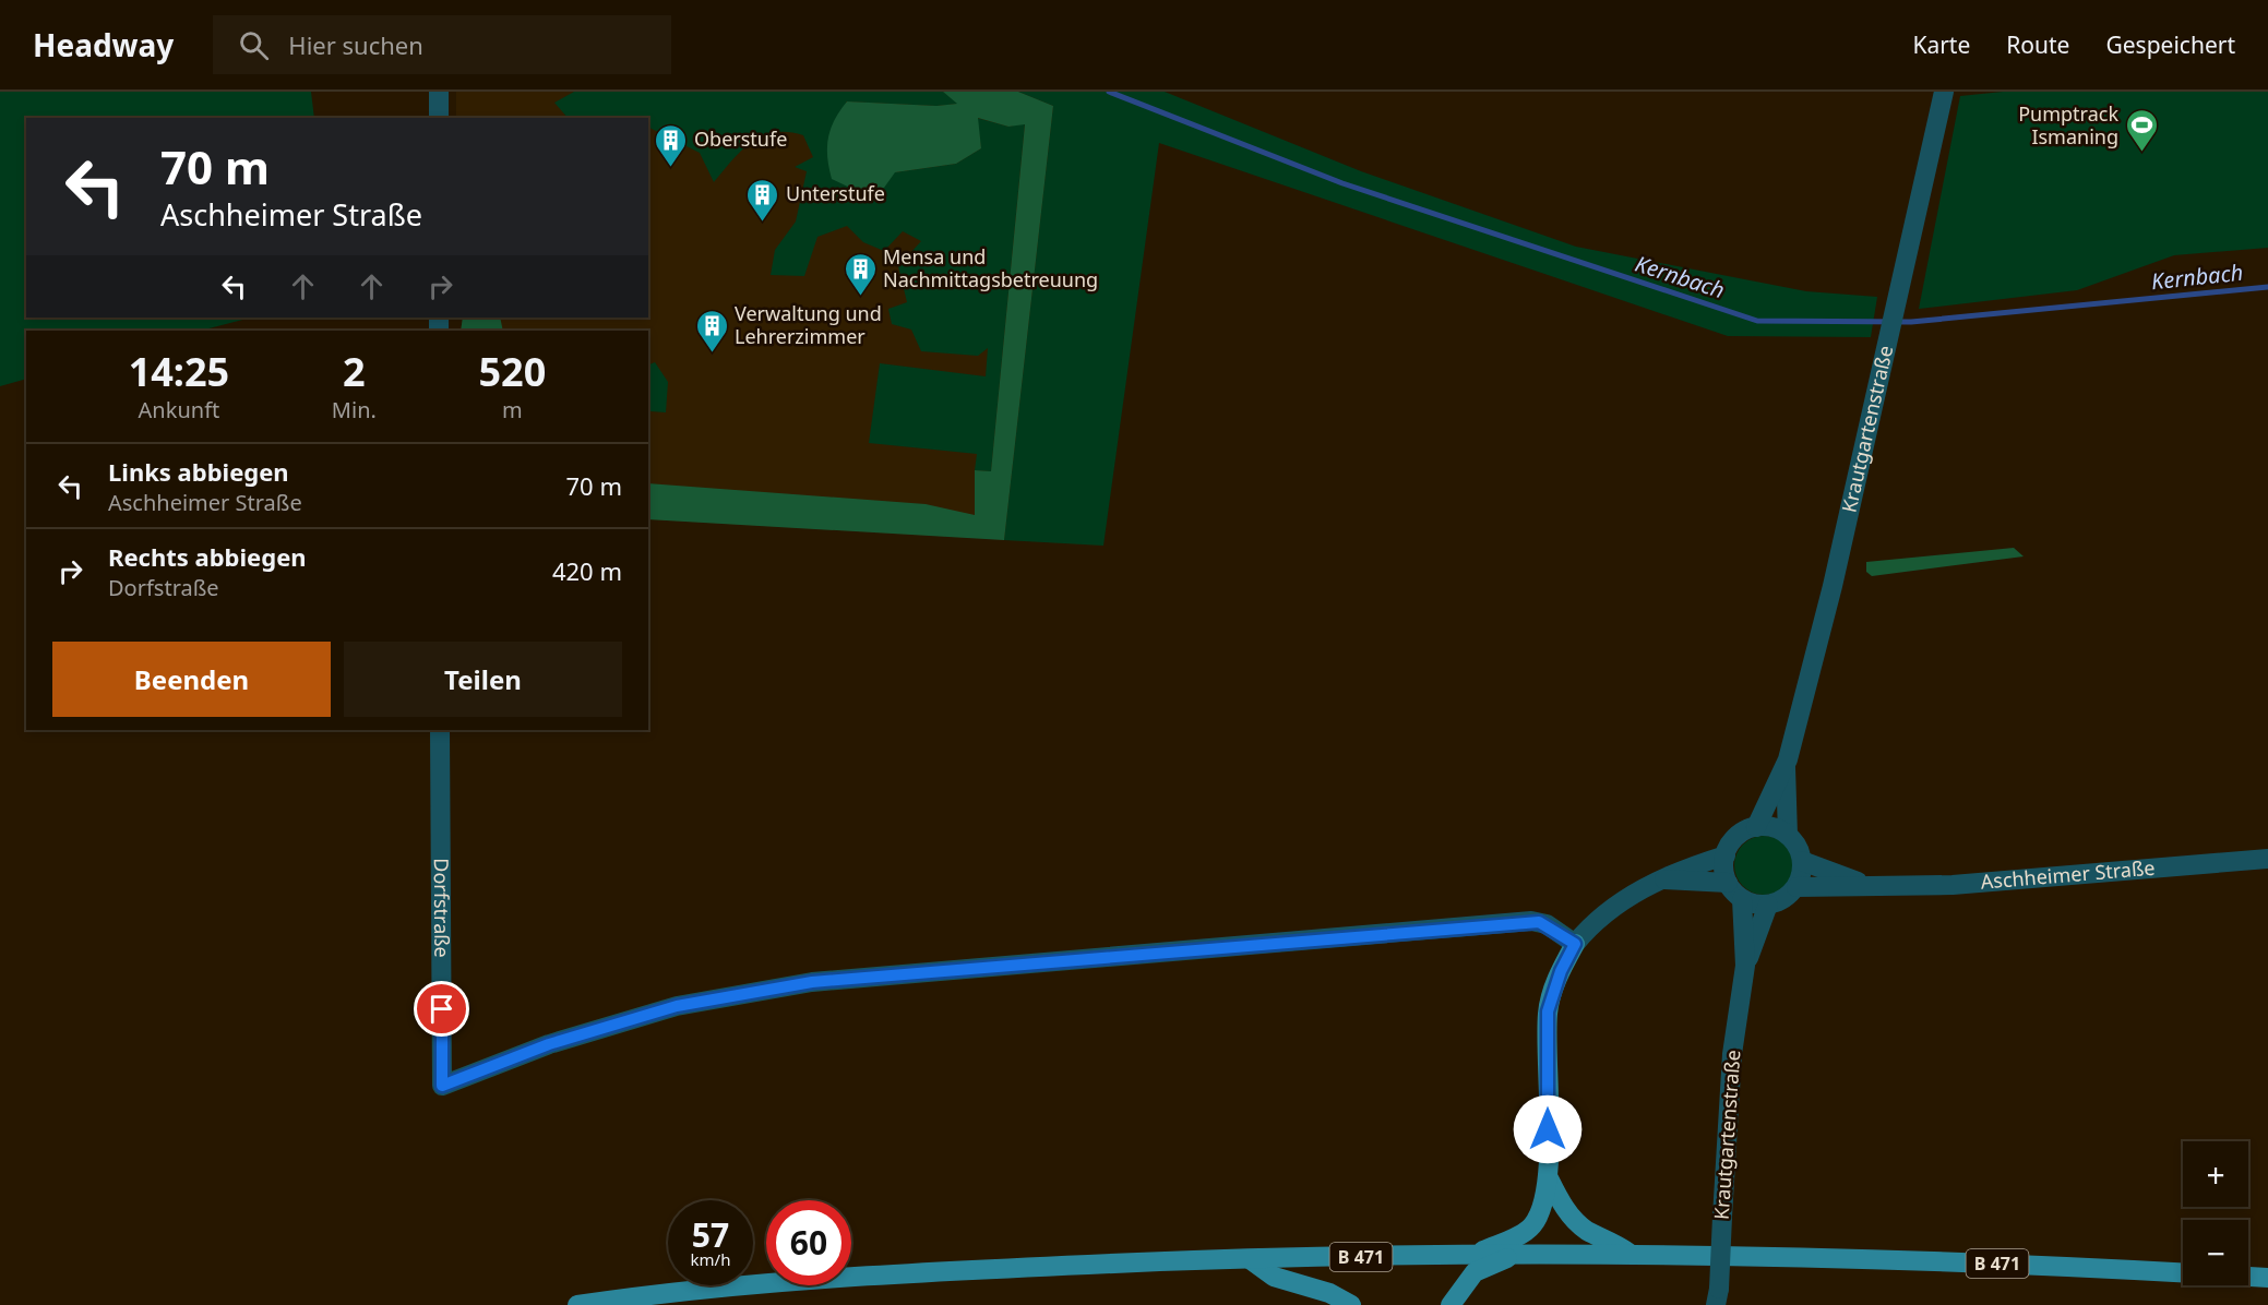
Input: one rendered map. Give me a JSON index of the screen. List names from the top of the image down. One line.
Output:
{"streets":{"main road":["B 471"],"street":["Krautgartenstraße","Aschheimer Straße","Dorfstraße"]},"crossings":[["Krautgartenstraße","Aschheimer Straße"]],"water":["Kernbach"],"places":{"sports":["Pumptrack Ismaning"],"building":["Oberstufe","Unterstufe","Mensa und Nachmittagsbetreuung","Verwaltung und Lehrerzimmer"]},"page":{"header":"Headway","search":"Hier suchen","nav":["Karte","Route","Gespeichert"],"turn":["70 m","Aschheimer Straße"],"eta":["14:25","Ankunft","2","Min.","520","m"],"list":[{"name":"Links abbiegen","note":"Aschheimer Straße","value":"70 m"},{"name":"Rechts abbiegen","note":"Dorfstraße","value":"420 m"}],"buttons":["Beenden","Teilen"],"map_buttons":["+","−"],"speed":"57 km/h","limit":"60"}}
